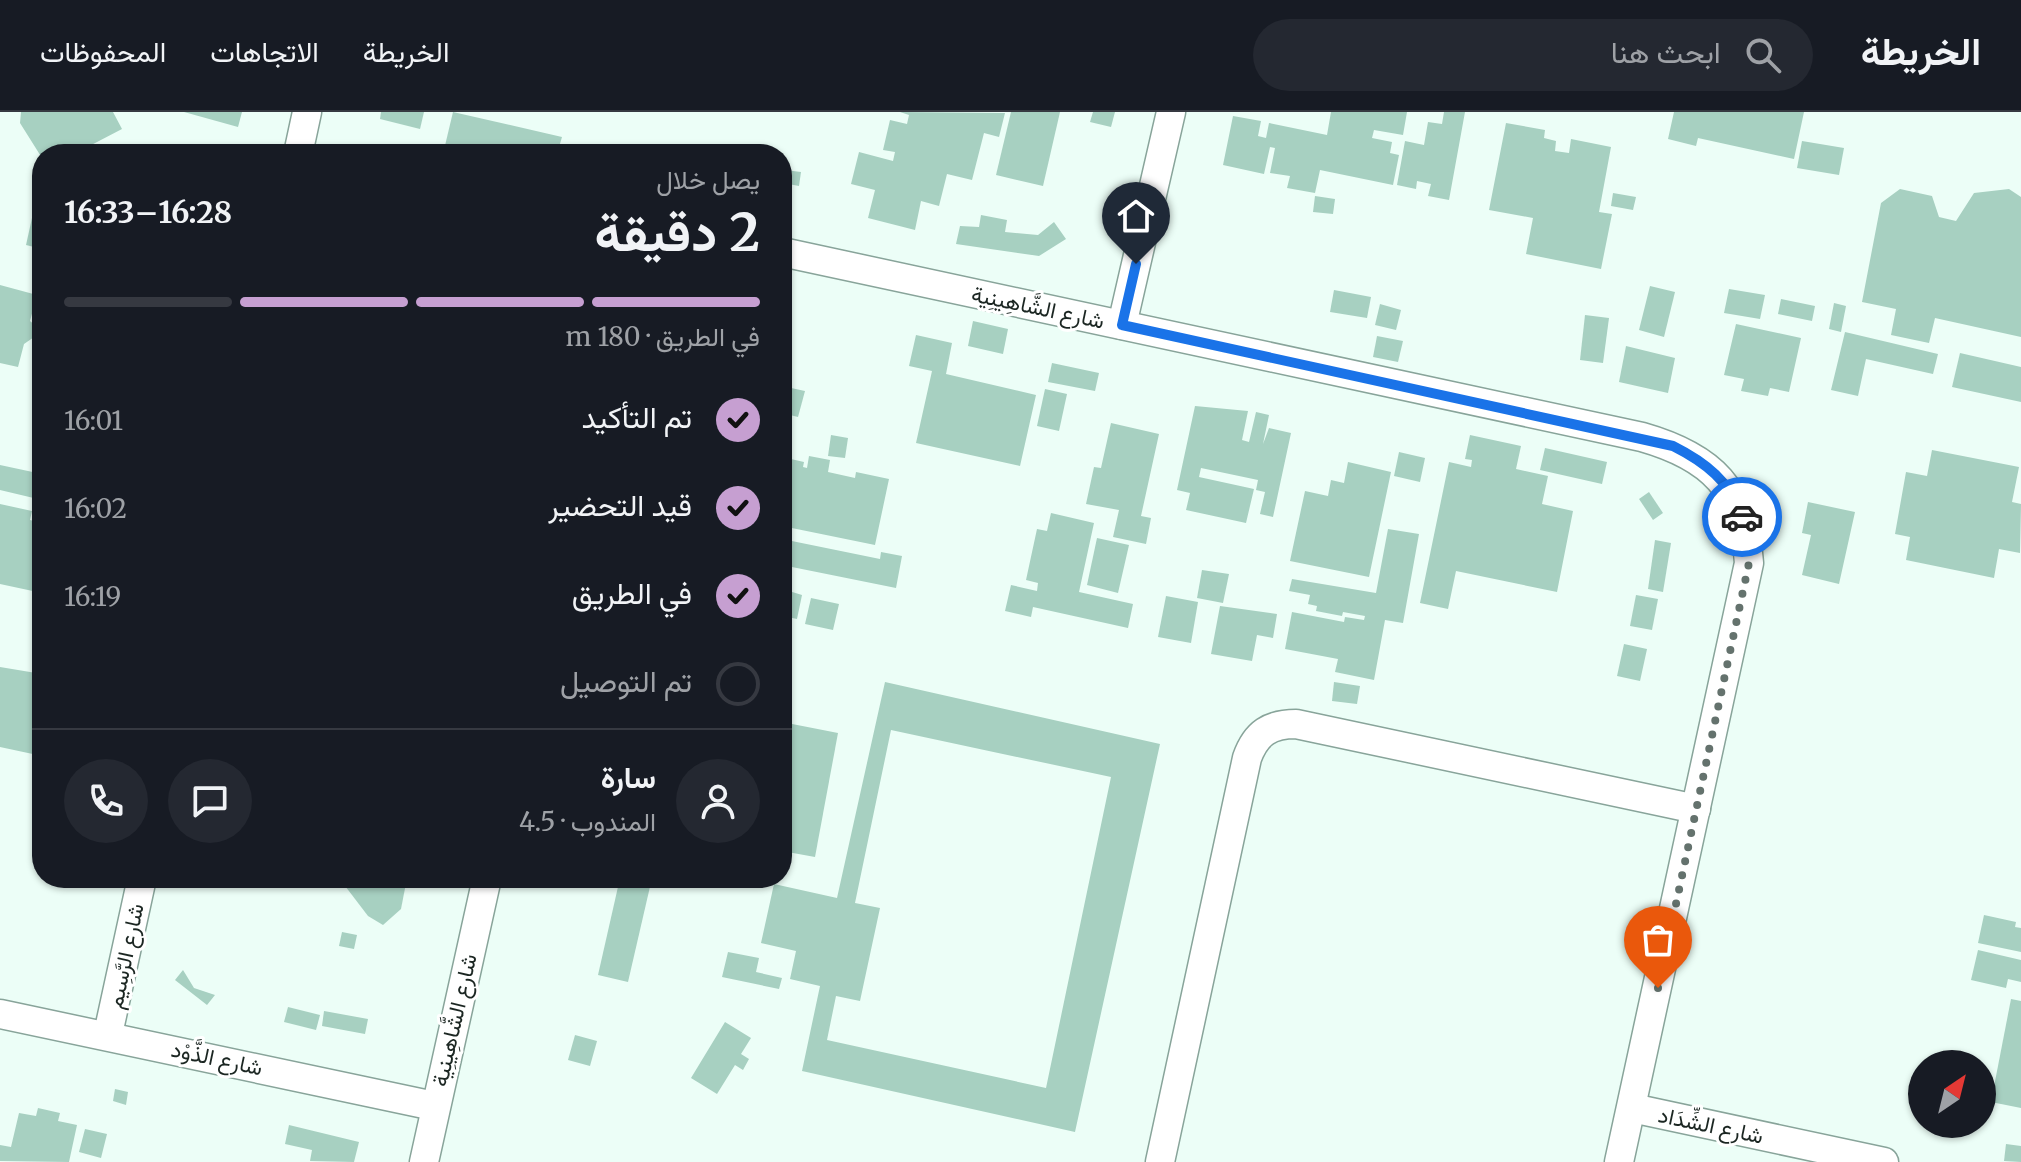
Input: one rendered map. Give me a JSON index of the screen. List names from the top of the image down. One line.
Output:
{"streets":{"street":["شارع الشَّاهِينِية","شارع الرَّسِيم","شارع الذَّوْد","شارع الشِّدَاد"]},"crossings":[["شارع الشَّاهِينِية","شارع الذَّوْد"],["شارع الشَّاهِينِية","شارع الشِّدَاد"],["شارع الرَّسِيم","شارع الذَّوْد"]],"north":"top right","page":{"header":"الخريطة","search":"ابحث هنا","nav":["الخريطة","الاتجاهات","المحفوظات"],"heading":["2 دقيقة","يصل خلال","16:28–16:33"],"panel":["سارة","المندوب · 4.5"],"bar":"في الطريق · 180 m","list":[["تم التأكيد","16:01"],["قيد التحضير","16:02"],["في الطريق","16:19"],"تم التوصيل"]}}
